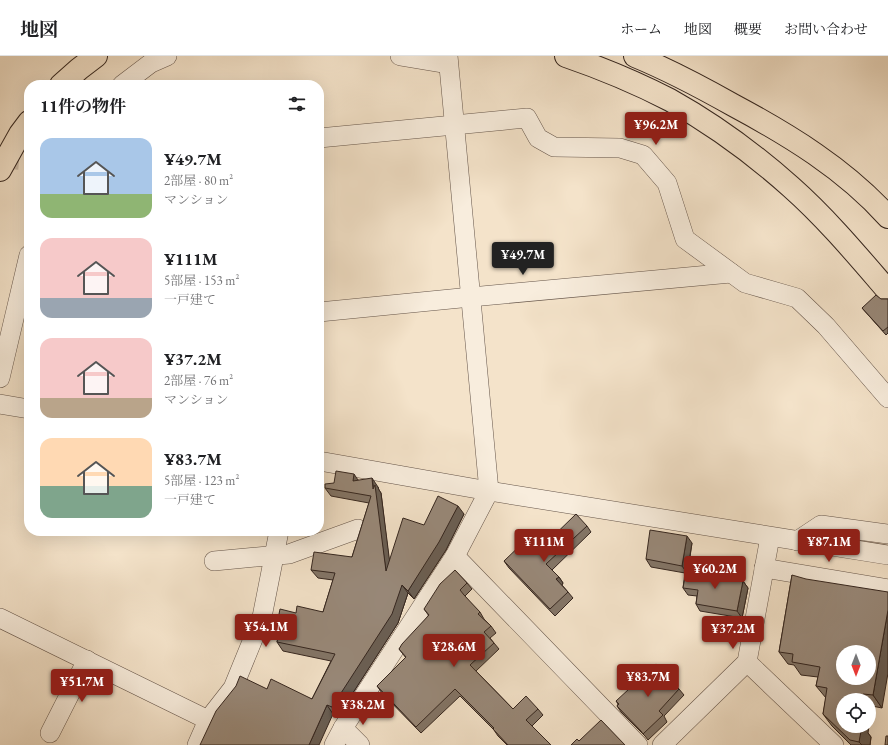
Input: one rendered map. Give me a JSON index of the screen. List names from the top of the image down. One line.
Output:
{"north":"bottom","page":{"header":"地図","nav":["ホーム","地図","概要","お問い合わせ"],"heading":"11件の物件","price":["¥96.2M","¥49.7M","¥111M","¥87.1M","¥60.2M","¥54.1M","¥37.2M","¥28.6M","¥83.7M","¥51.7M","¥38.2M"],"list":[{"name":"¥49.7M","note":"2部屋 · 80 m² · マンション"},{"name":"¥111M","note":"5部屋 · 153 m² · 一戸建て"},{"name":"¥37.2M","note":"2部屋 · 76 m² · マンション"},{"name":"¥83.7M","note":"5部屋 · 123 m² · 一戸建て"}]}}
